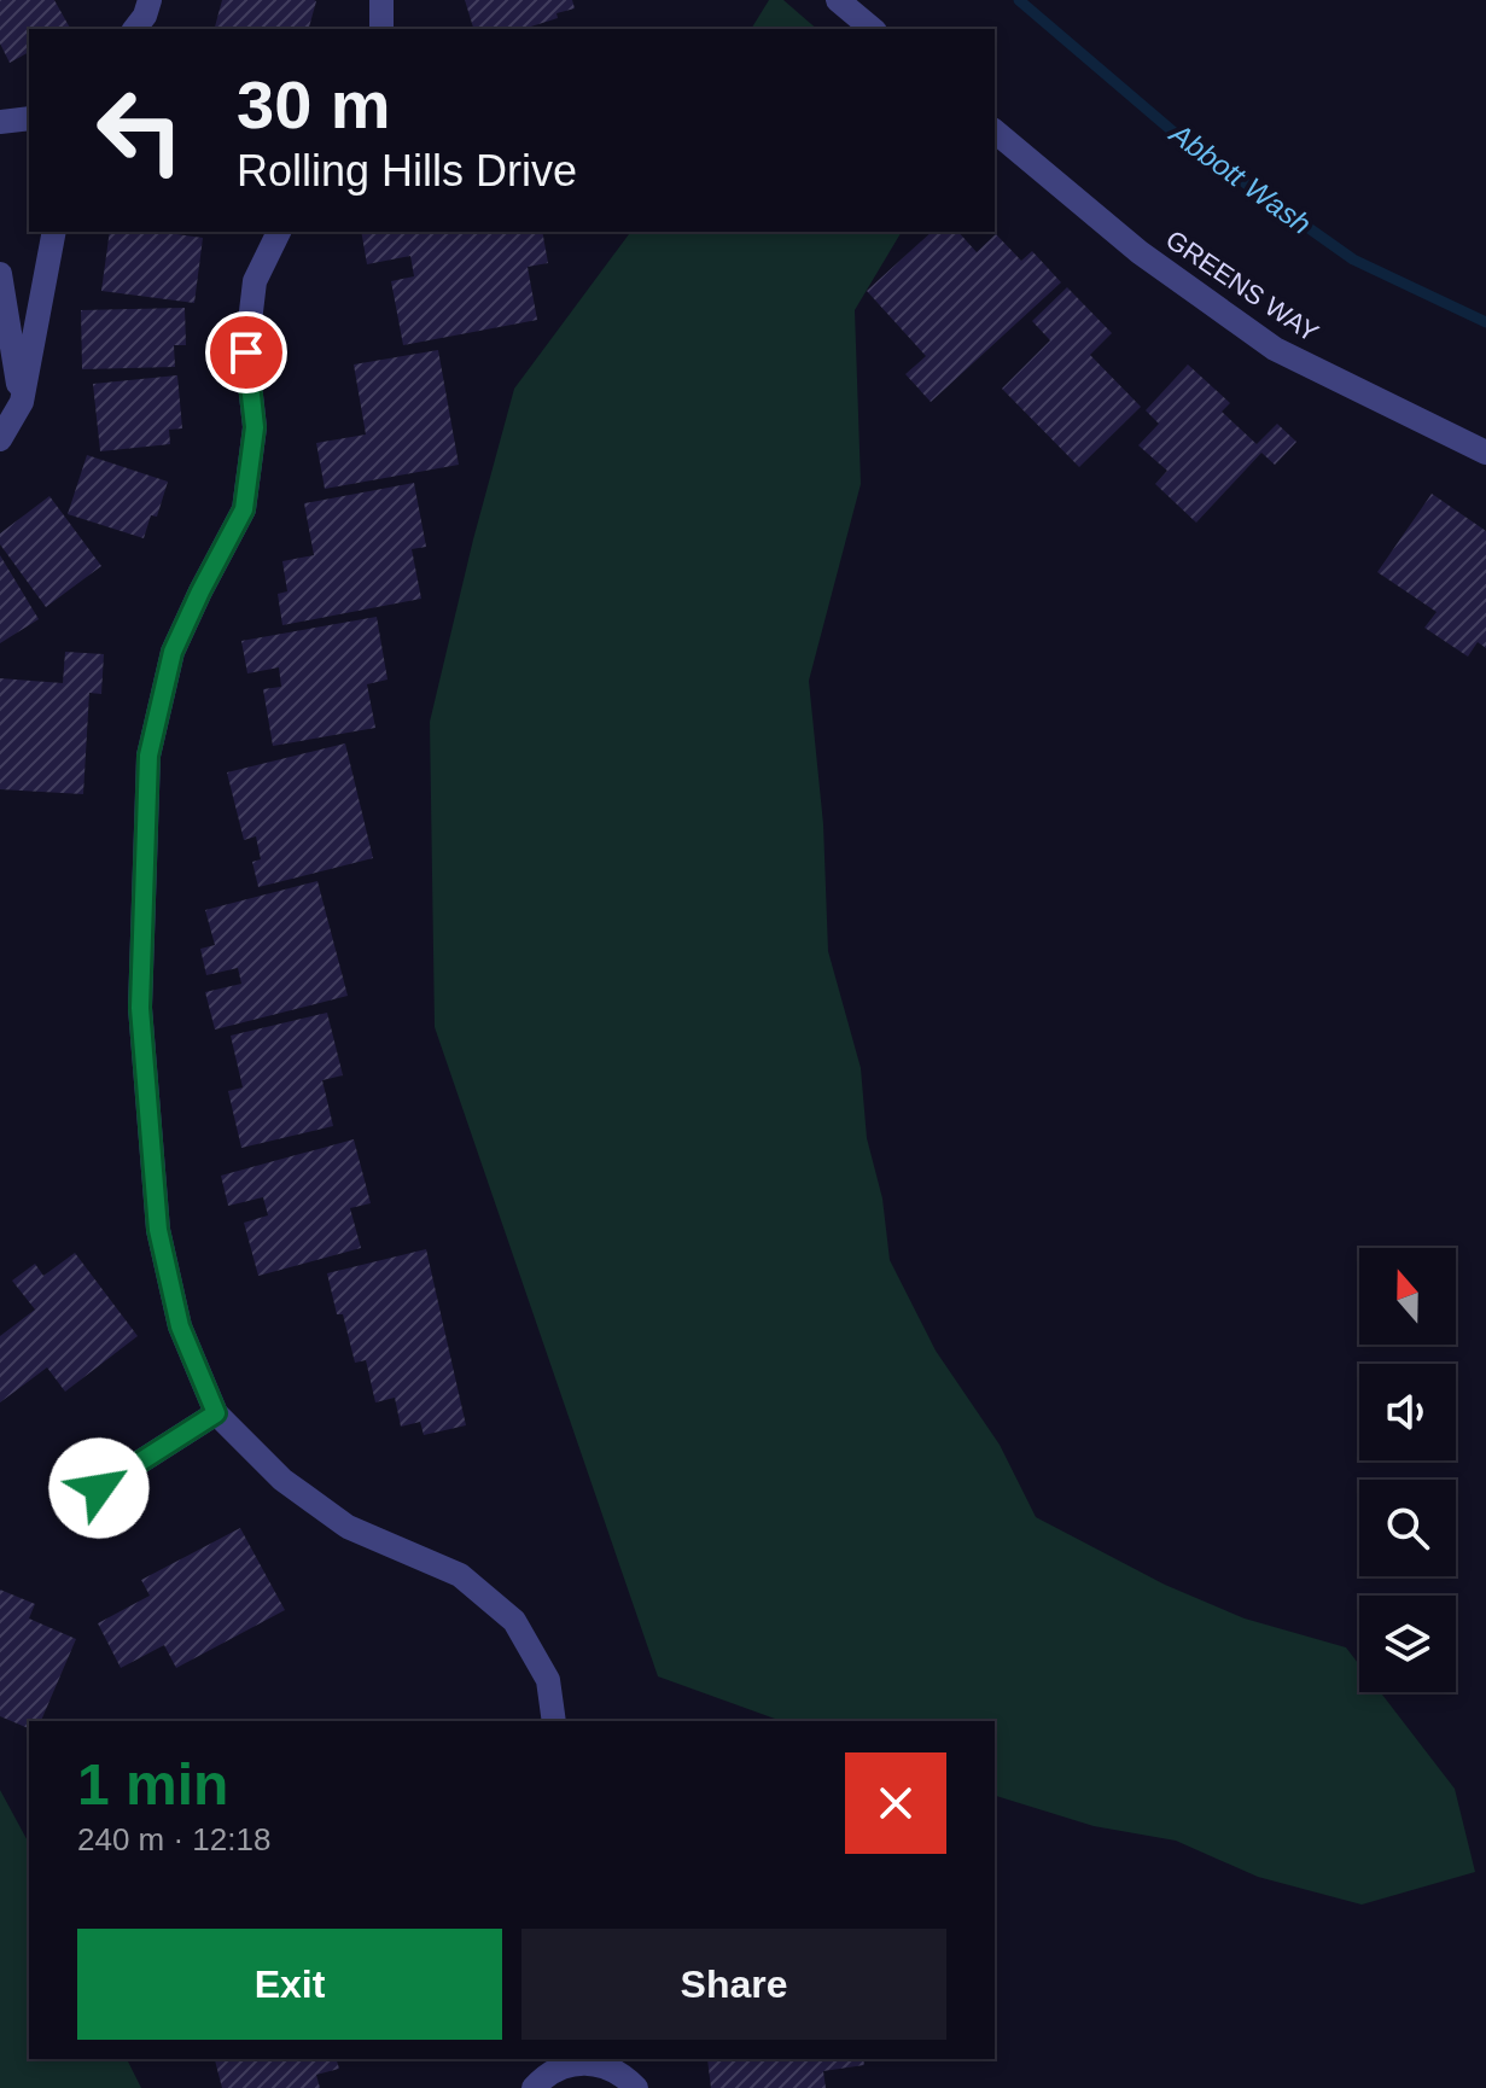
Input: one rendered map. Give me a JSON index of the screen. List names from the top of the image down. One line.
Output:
{"streets":{"street":["GREENS WAY"]},"water":["Abbott Wash"],"north":"top","page":{"turn":["30 m","Rolling Hills Drive"],"heading":["1 min","240 m · 12:18"],"buttons":["Exit","Share"]}}
